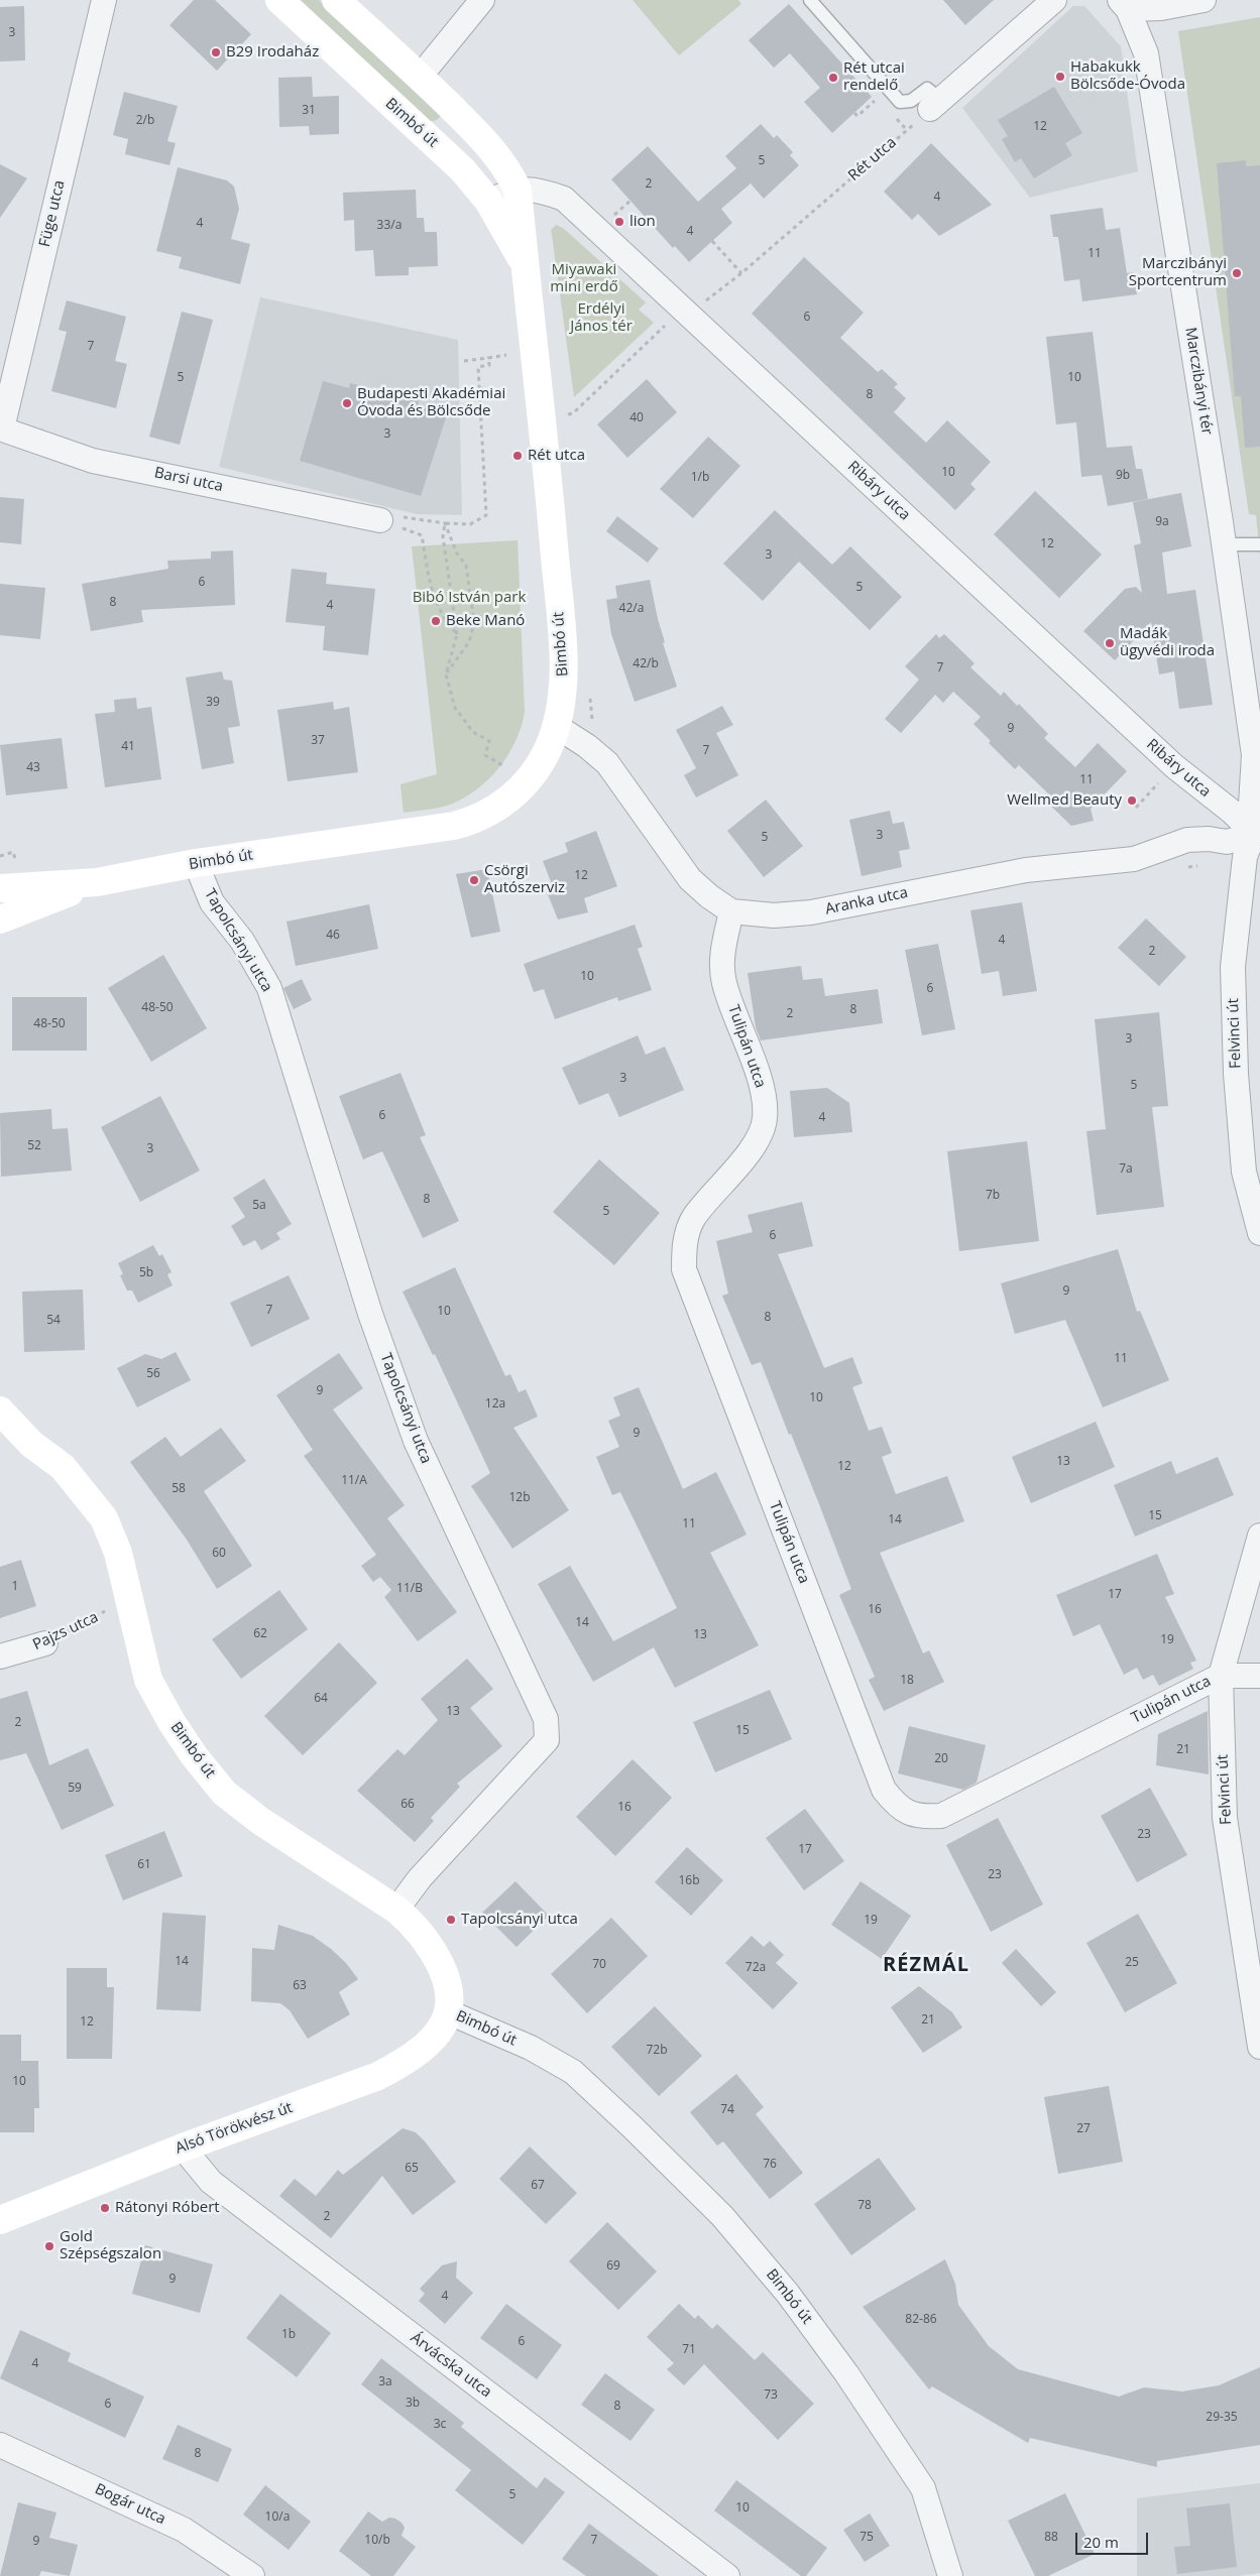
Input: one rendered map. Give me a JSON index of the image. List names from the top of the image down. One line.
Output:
{"streets":{"street":["Bimbó út","Füge utca","Marczibányi tér","Barsi utca","Ribáry utca","Aranka utca","Tapolcsányi utca","Felvinci út","Tulipán utca","Pajzs utca","Alsó Törökvész út","Árvácska utca","Bogár utca"],"path":["Rét utca"]},"crossings":[["Bimbó út","Ribáry utca"],["Bimbó út","Aranka utca"],["Bimbó út","Tapolcsányi utca"],["Bimbó út","Pajzs utca"],["Bimbó út","Alsó Törökvész út"],["Rét utca","Ribáry utca"],["Füge utca","Barsi utca"],["Marczibányi tér","Ribáry utca"],["Marczibányi tér","Aranka utca"],["Marczibányi tér","Felvinci út"],["Ribáry utca","Aranka utca"],["Ribáry utca","Felvinci út"],["Aranka utca","Felvinci út"],["Aranka utca","Tulipán utca"],["Felvinci út","Tulipán utca"],["Alsó Törökvész út","Árvácska utca"]],"districts":["RÉZMÁL"],"parks":["Miyawaki mini erdő","Erdélyi János tér","Bibó István park"],"places":["B29 Irodaház","Habakukk Bölcsőde-Óvoda","Rét utcai rendelő","lion","Marczibányi Sportcentrum","Budapesti Akadémiai Óvoda és Bölcsőde","Rét utca","Beke Manó","Madák ügyvédi iroda","Wellmed Beauty","Csörgi Autószerviz","Tapolcsányi utca","Rátonyi Róbert","Gold Szépségszalon"],"house_numbers":["3","31","2/b","12","5","2","4","4","33/a","4","11","6","7","5","10","8","40","3","10","9b","1/b","9a","12","3","6","5","8","4","42/a","42/b","7","39","9","37","41","7","43","11","3","5","12","46","4","2","10","6","48-50","8","2","48-50","3","3","5","6","4","52","3","7a","7b","8","5a","5","6","5b","9","7","10","8","54","11","56","9","10","12a","9","13","12","11/A","58","12b","15","14","11","60","1","11/B","17","16","14","62","13","19","18","64","13","2","15","21","20","59","66","16","23","17","61","23","16b","19","14","25","70","72a","63","21","12","72b","10","74","27","76","65","67","78","2","69","9","4","82-86","1b","6","71","4","3a","73","3b","6","8","29-35","3c","8","5","10","10/a","75","88","10/b","7","9"],"scale_bar":"20 m"}
